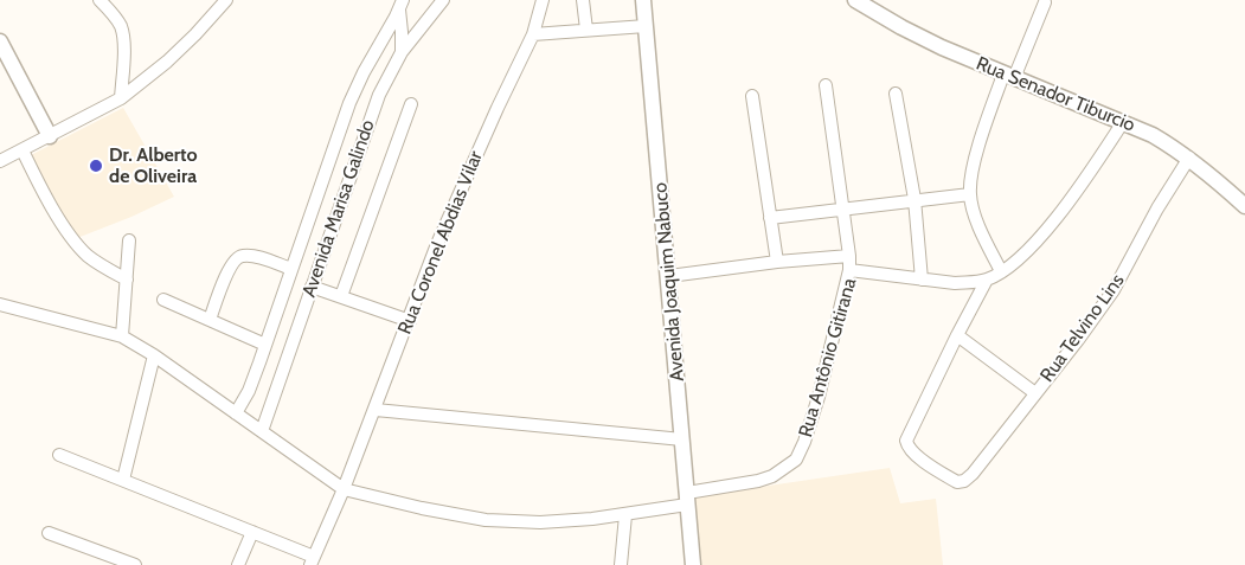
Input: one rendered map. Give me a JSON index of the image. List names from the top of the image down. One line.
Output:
{"streets":{"street":["Rua Senador Tiburcio","Avenida Marisa Galindo","Rua Coronel Abdias Vilar","Avenida Joaquim Nabuco","Rua Telvino Lins","Rua Antônio Gitirana"]},"crossings":[["Rua Senador Tiburcio","Rua Telvino Lins"],["Rua Senador Tiburcio","Rua Antônio Gitirana"],["Rua Coronel Abdias Vilar","Rua Antônio Gitirana"],["Avenida Joaquim Nabuco","Rua Antônio Gitirana"]],"places":["Dr. Alberto de Oliveira"]}
